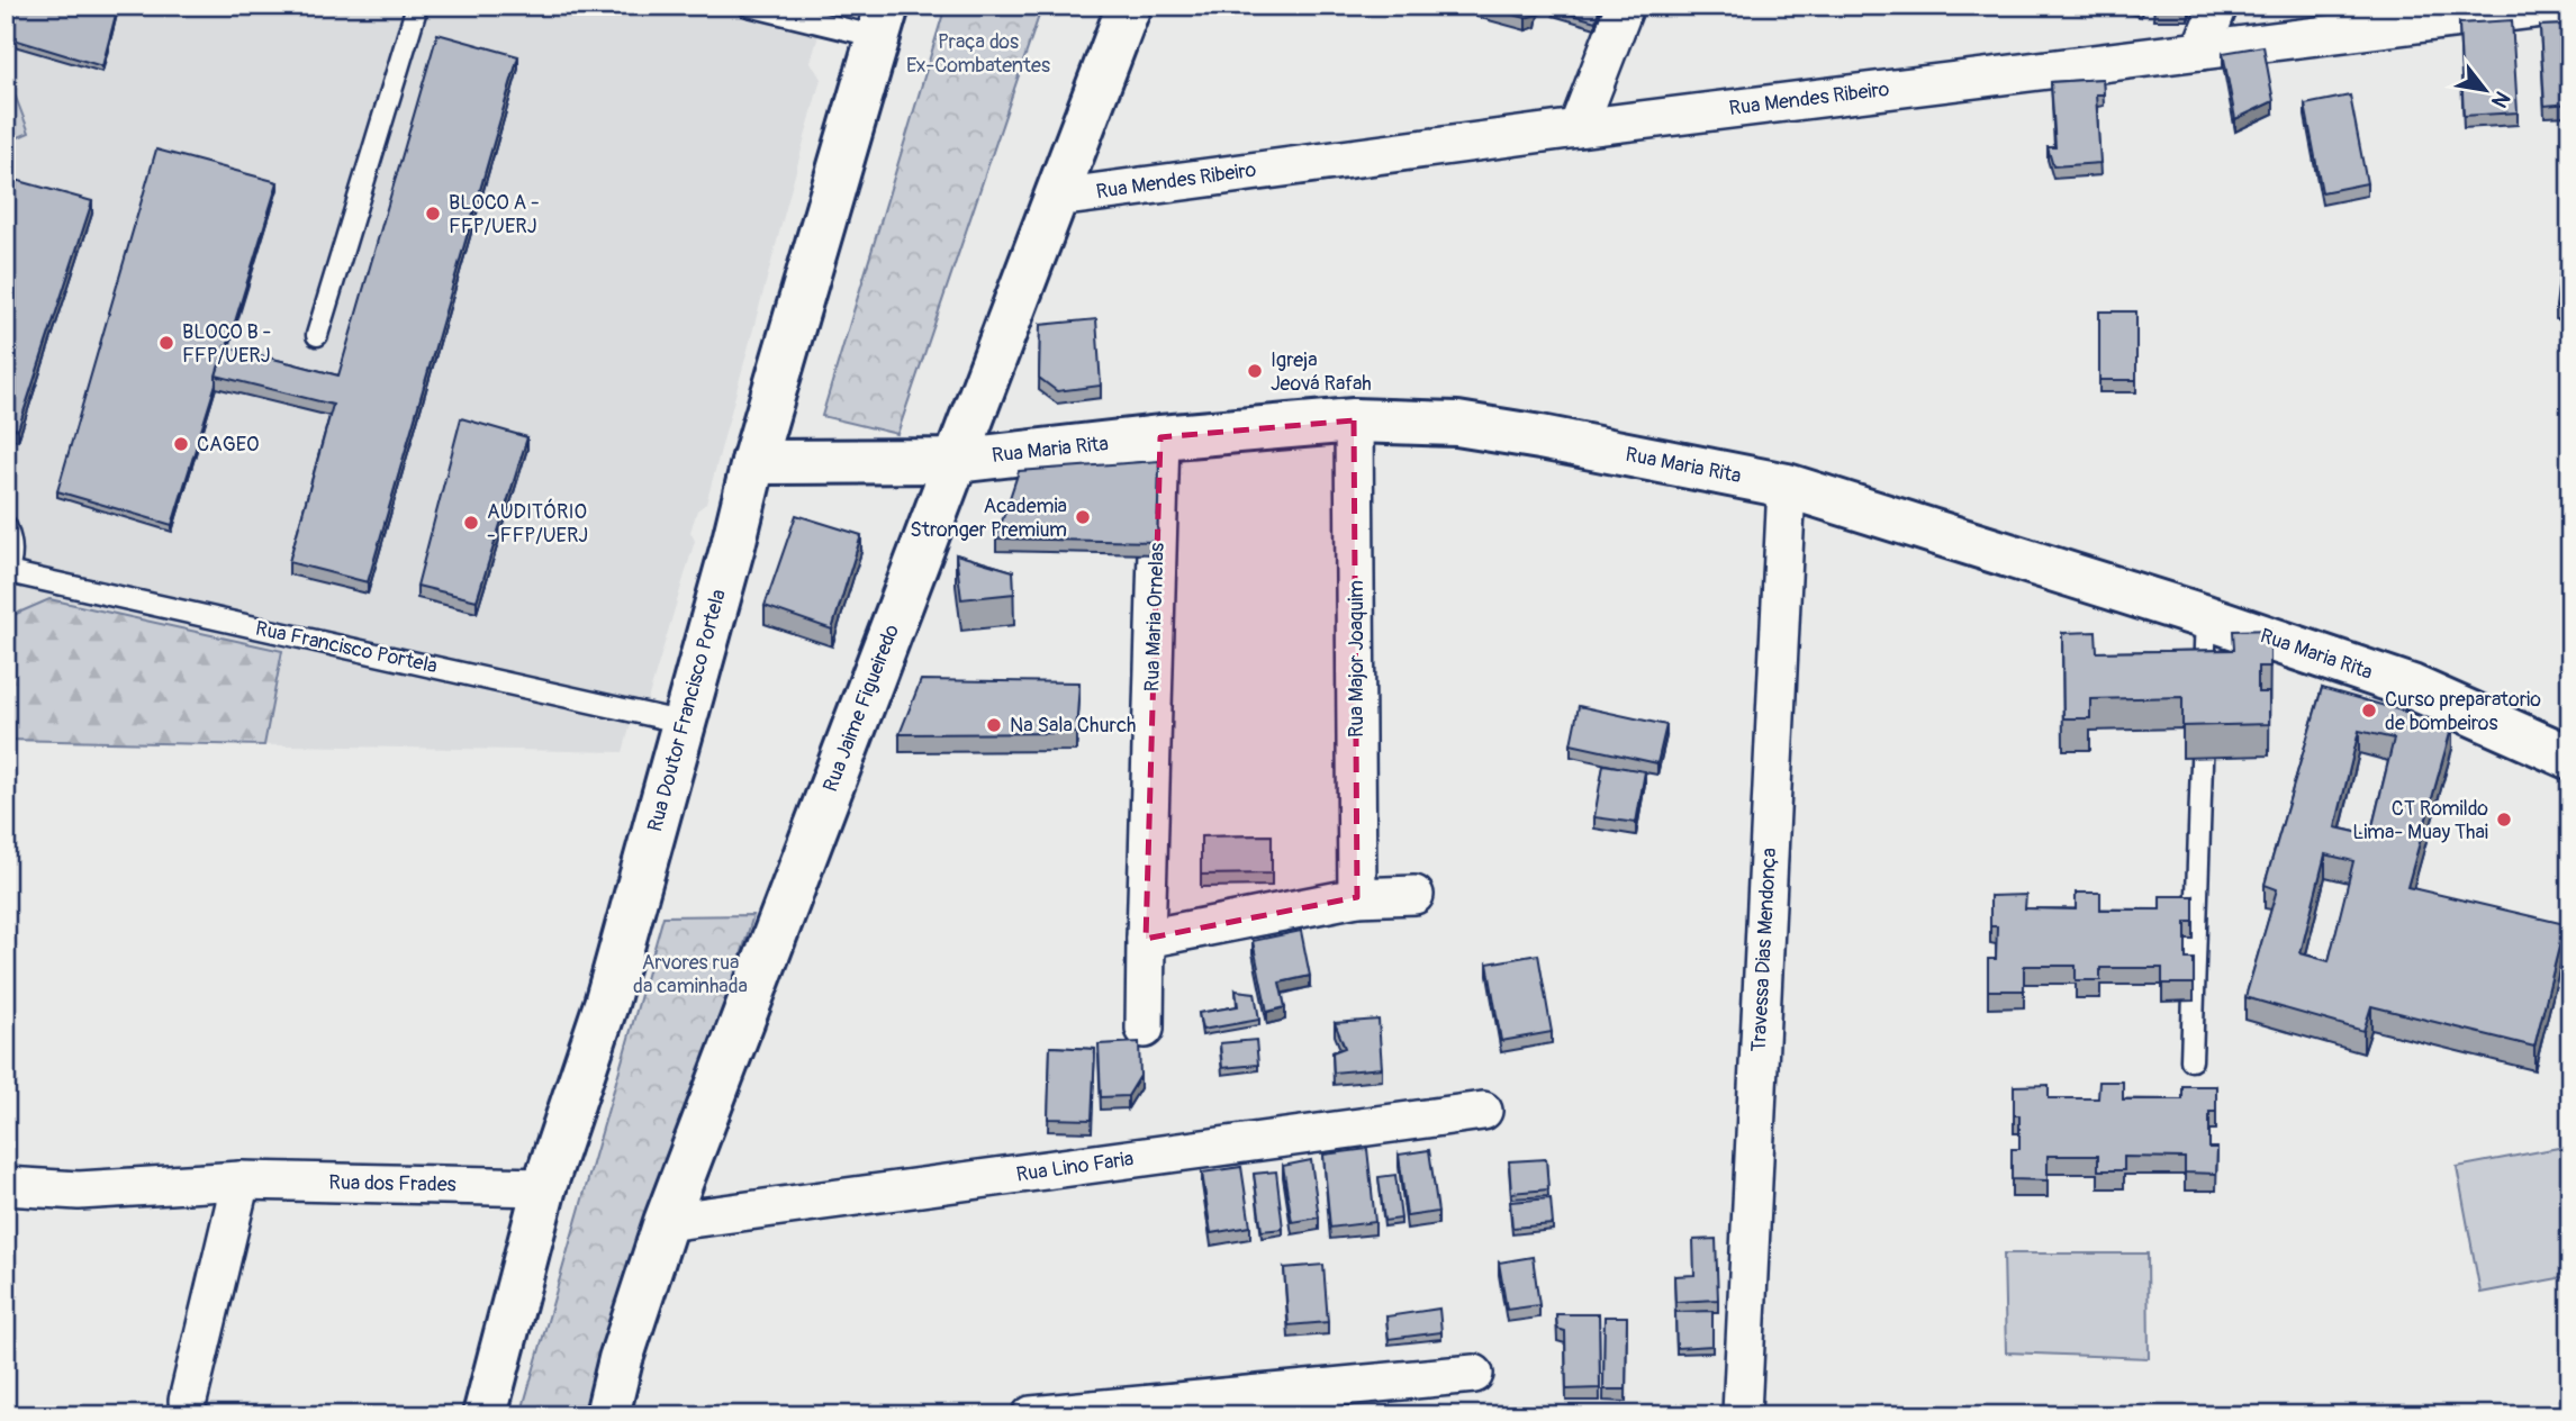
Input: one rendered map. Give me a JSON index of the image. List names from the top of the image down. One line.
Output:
{"streets":{"main road":["Rua Maria Rita","Rua Jaime Figueiredo","Rua Doutor Francisco Portela"],"street":["Rua Mendes Ribeiro","Rua Maria Ornelas","Rua Major Joaquim","Travessa Dias Mendonça","Rua Lino Faria","Rua dos Frades"],"lane":["Rua Francisco Portela"]},"crossings":[["Rua Mendes Ribeiro","Rua Jaime Figueiredo"],["Rua Maria Rita","Rua Maria Ornelas"],["Rua Maria Rita","Rua Major Joaquim"],["Rua Maria Rita","Rua Jaime Figueiredo"],["Rua Maria Rita","Rua Doutor Francisco Portela"],["Rua Maria Rita","Travessa Dias Mendonça"],["Rua Francisco Portela","Rua Doutor Francisco Portela"],["Rua Jaime Figueiredo","Rua Lino Faria"],["Rua Doutor Francisco Portela","Rua dos Frades"]],"parks":["Praça dos Ex-Combatentes","Arvores rua da caminhada"],"places":["BLOCO A - FFP/UERJ","BLOCO B - FFP/UERJ","Igreja Jeová Rafah","CAGEO","Academia Stronger Premium","AUDITÓRIO - FFP/UERJ","Curso preparatorio de bombeiros","Na Sala Church","CT Romildo Lima- Muay Thai"],"north":"bottom right"}
